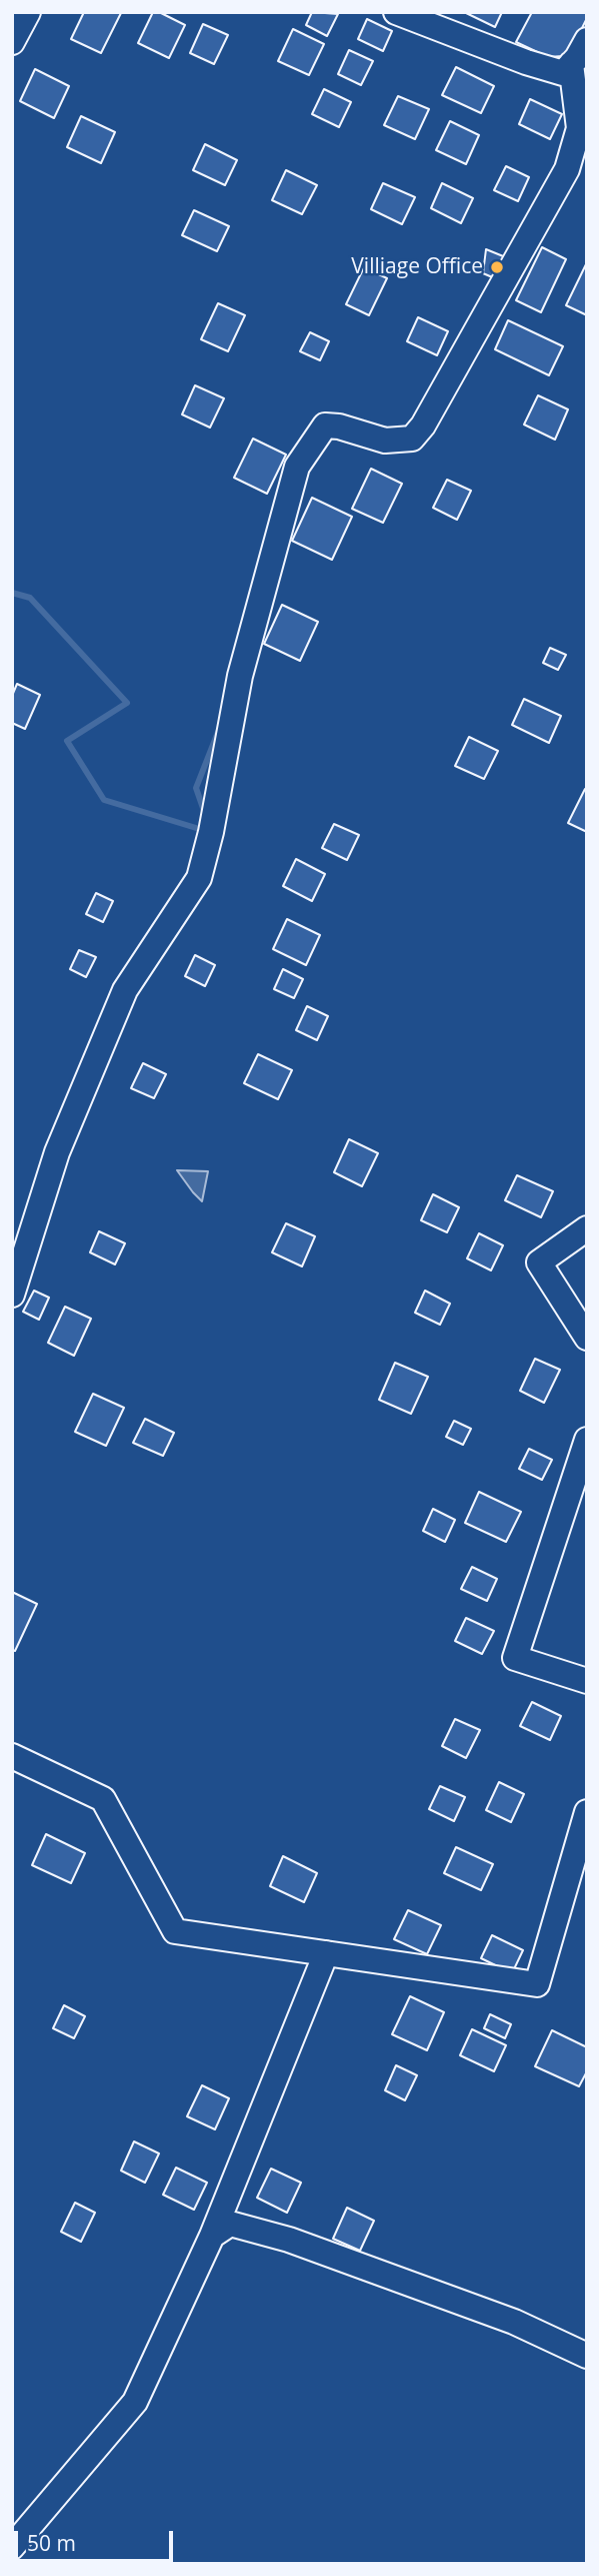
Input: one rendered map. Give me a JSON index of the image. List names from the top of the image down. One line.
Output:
{"places":["Villiage Office"],"scale_bar":"50 m"}
